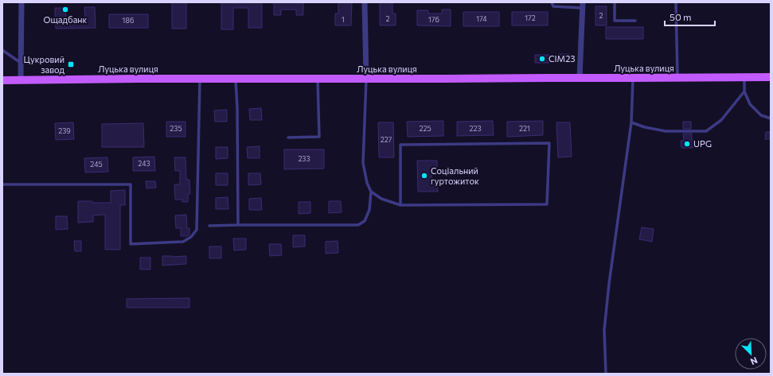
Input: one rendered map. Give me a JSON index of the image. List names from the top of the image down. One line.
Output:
{"streets":{"main road":["Луцька вулиця"]},"places":{"other":["Ощадбанк","СІМ23","UPG","Соціальний гуртожиток"],"transit":["Цукровий завод"]},"house_numbers":["2","172","2","174","1","176","186","235","225","223","221","239","227","233","243","245"],"scale_bar":"50 m","north":"bottom right"}
